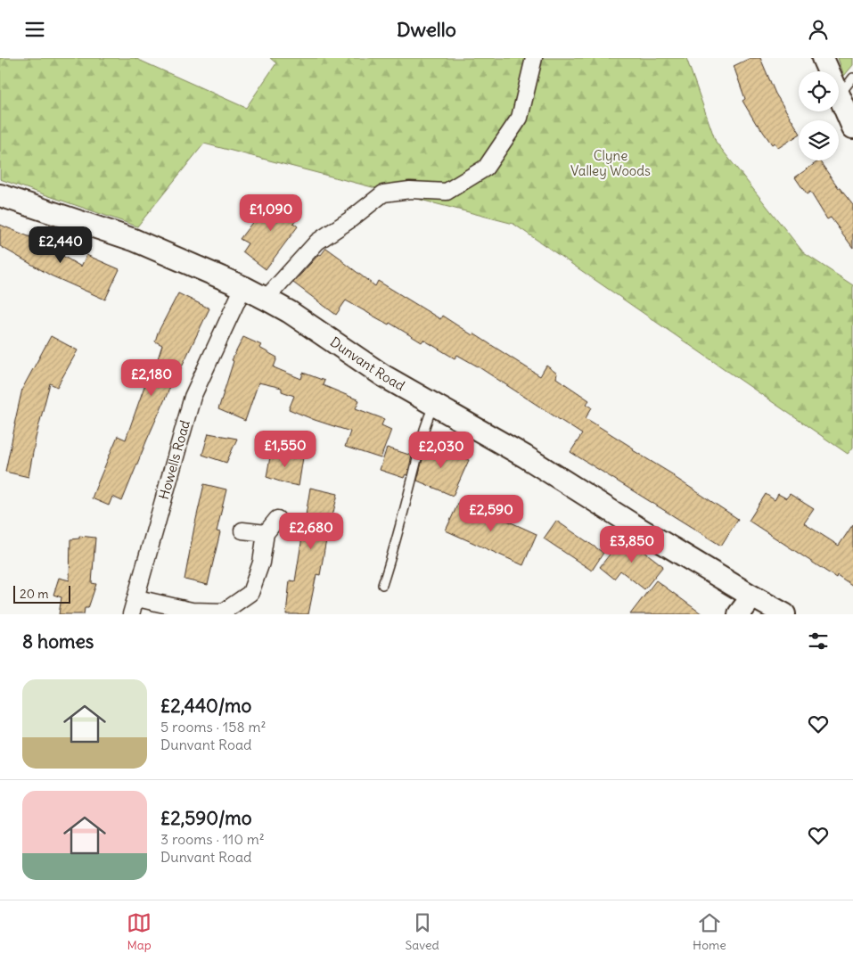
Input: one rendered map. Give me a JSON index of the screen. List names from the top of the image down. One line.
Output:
{"streets":{"main road":["Dunvant Road"],"street":["Howells Road"]},"crossings":[["Dunvant Road","Howells Road"]],"parks":["Clyne Valley Woods"],"scale_bar":"20 m","page":{"header":"Dwello","price":["£1,090","£2,440","£2,180","£1,550","£2,030","£2,590","£2,680","£3,850"],"scale":"20 m","heading":"8 homes","list":[{"name":"£2,440/mo","note":"5 rooms · 158 m² · Dunvant Road"},{"name":"£2,590/mo","note":"3 rooms · 110 m² · Dunvant Road"}],"tabs":["Map","Saved","Home"]}}
